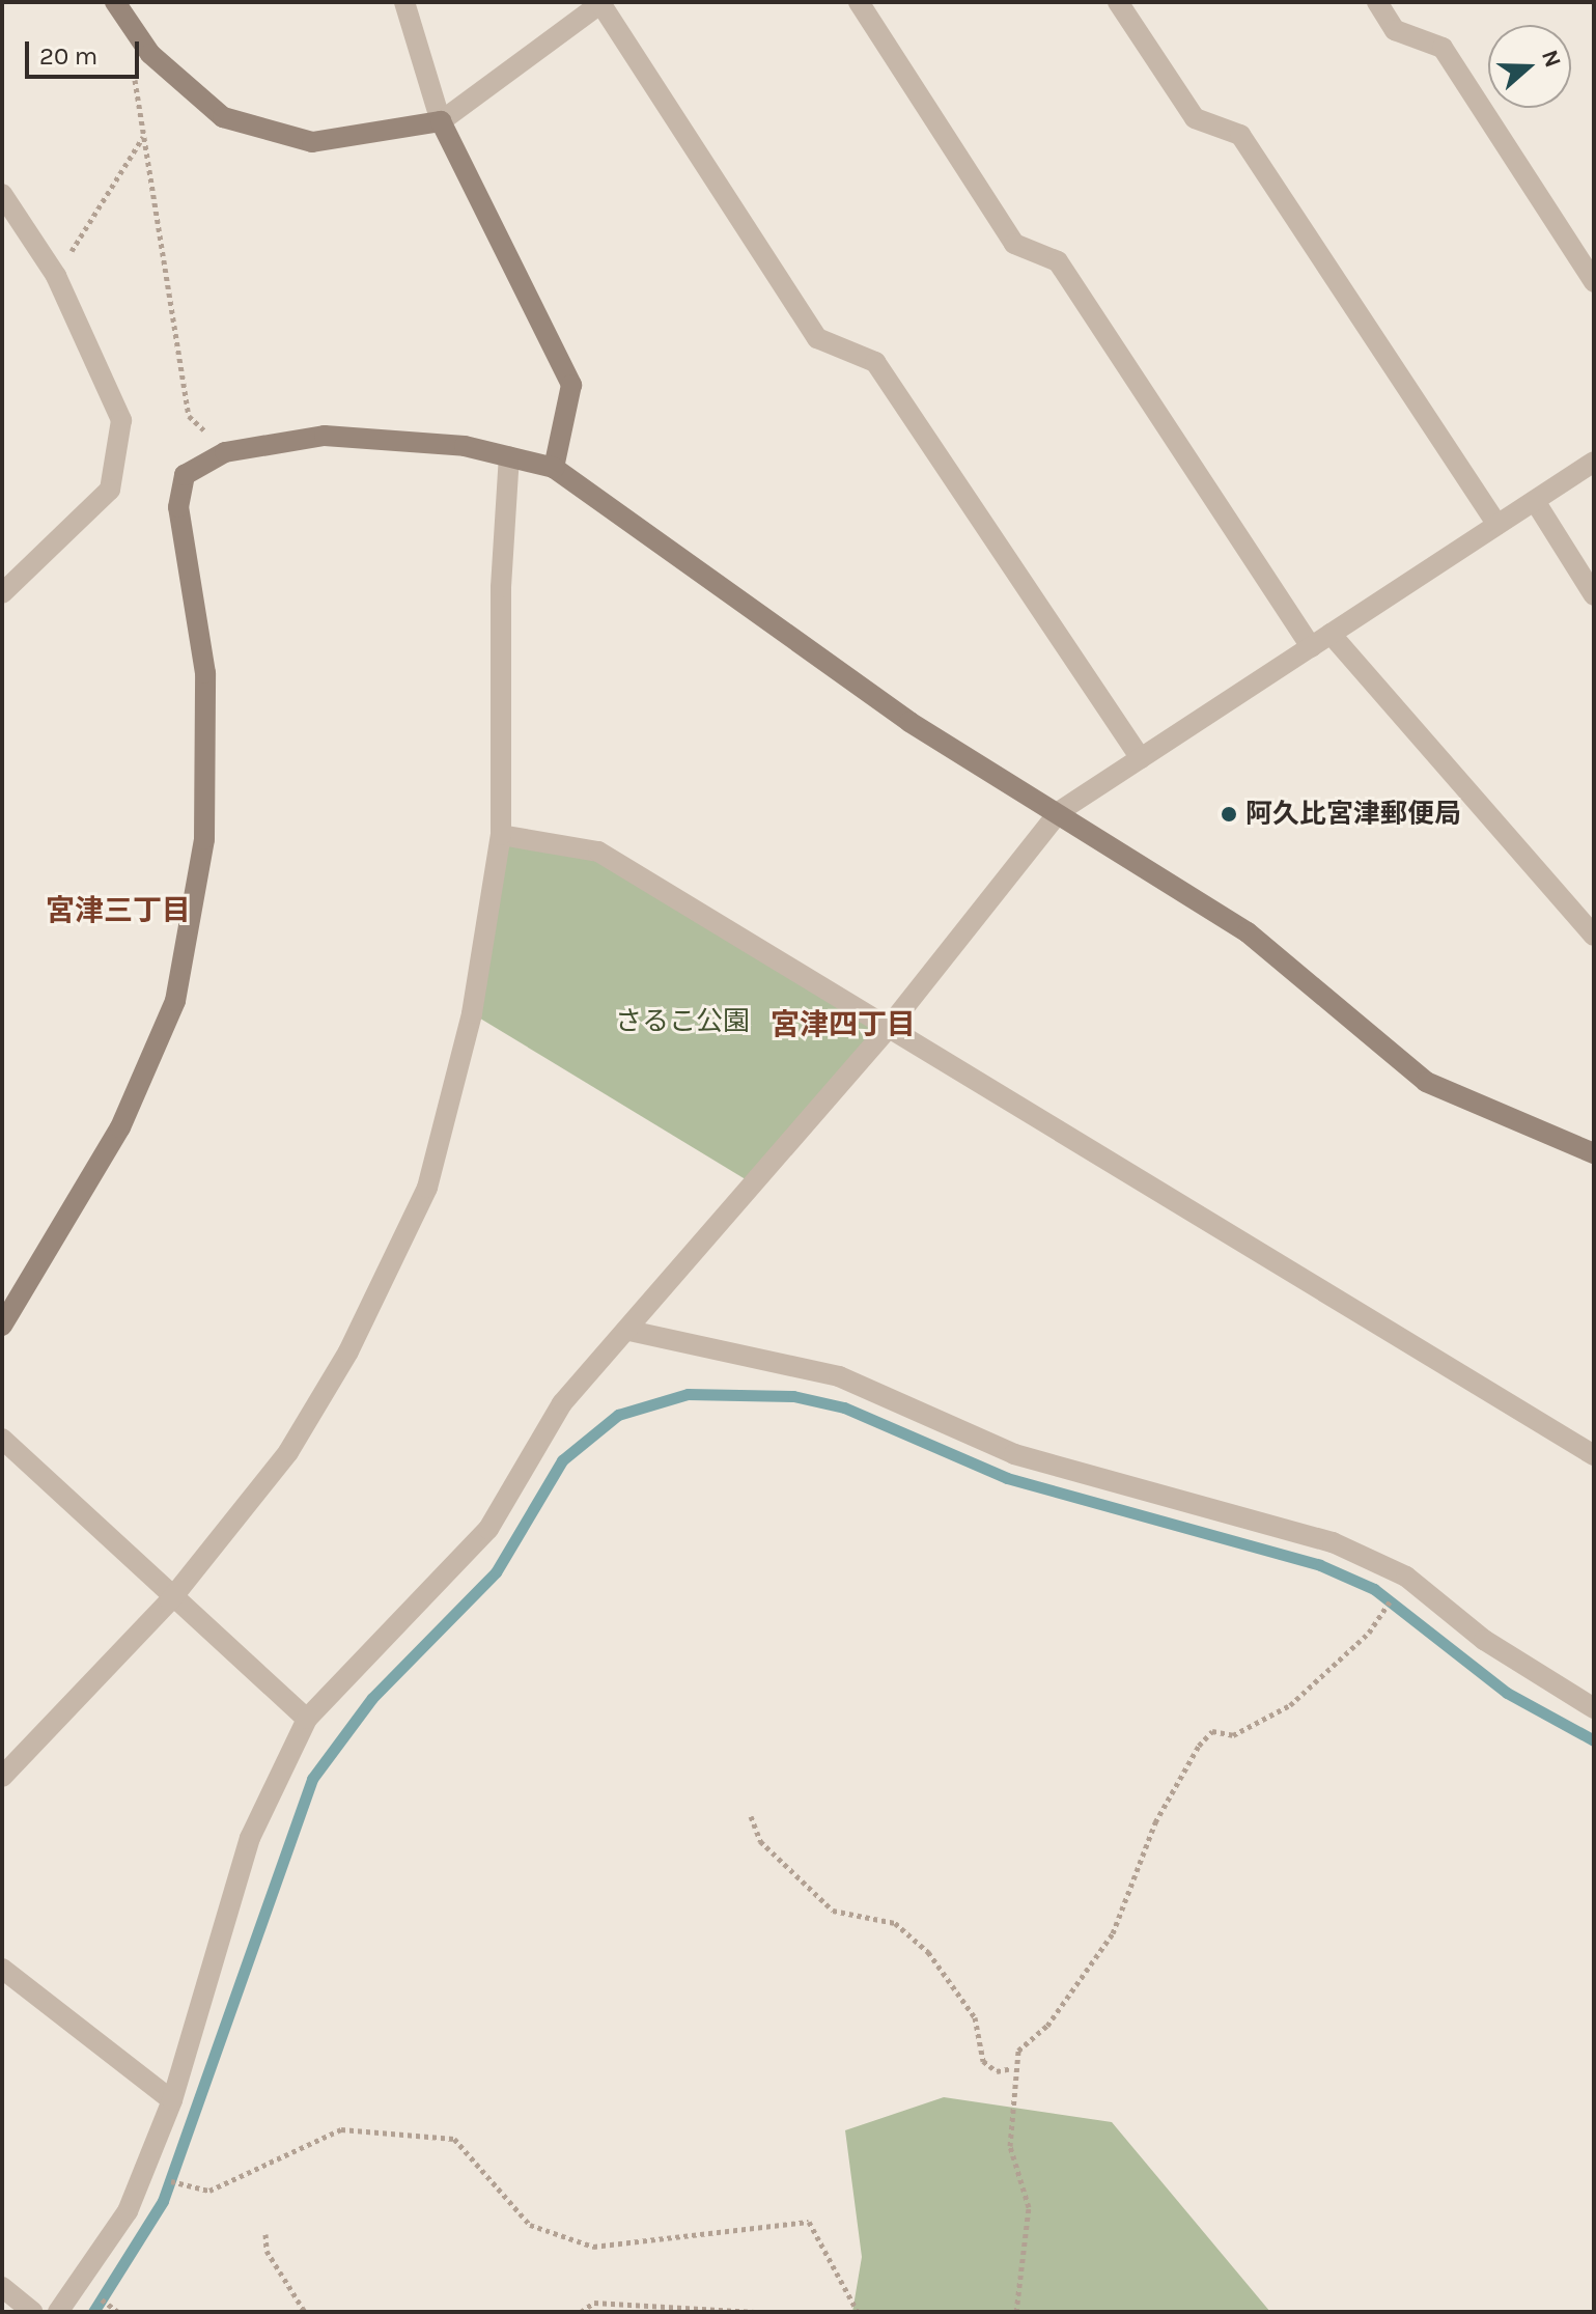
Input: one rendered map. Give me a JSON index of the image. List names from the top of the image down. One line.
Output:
{"districts":["宮津三丁目","宮津四丁目"],"parks":["さるこ公園"],"places":["阿久比宮津郵便局"],"scale_bar":"20 m","north":"right"}
